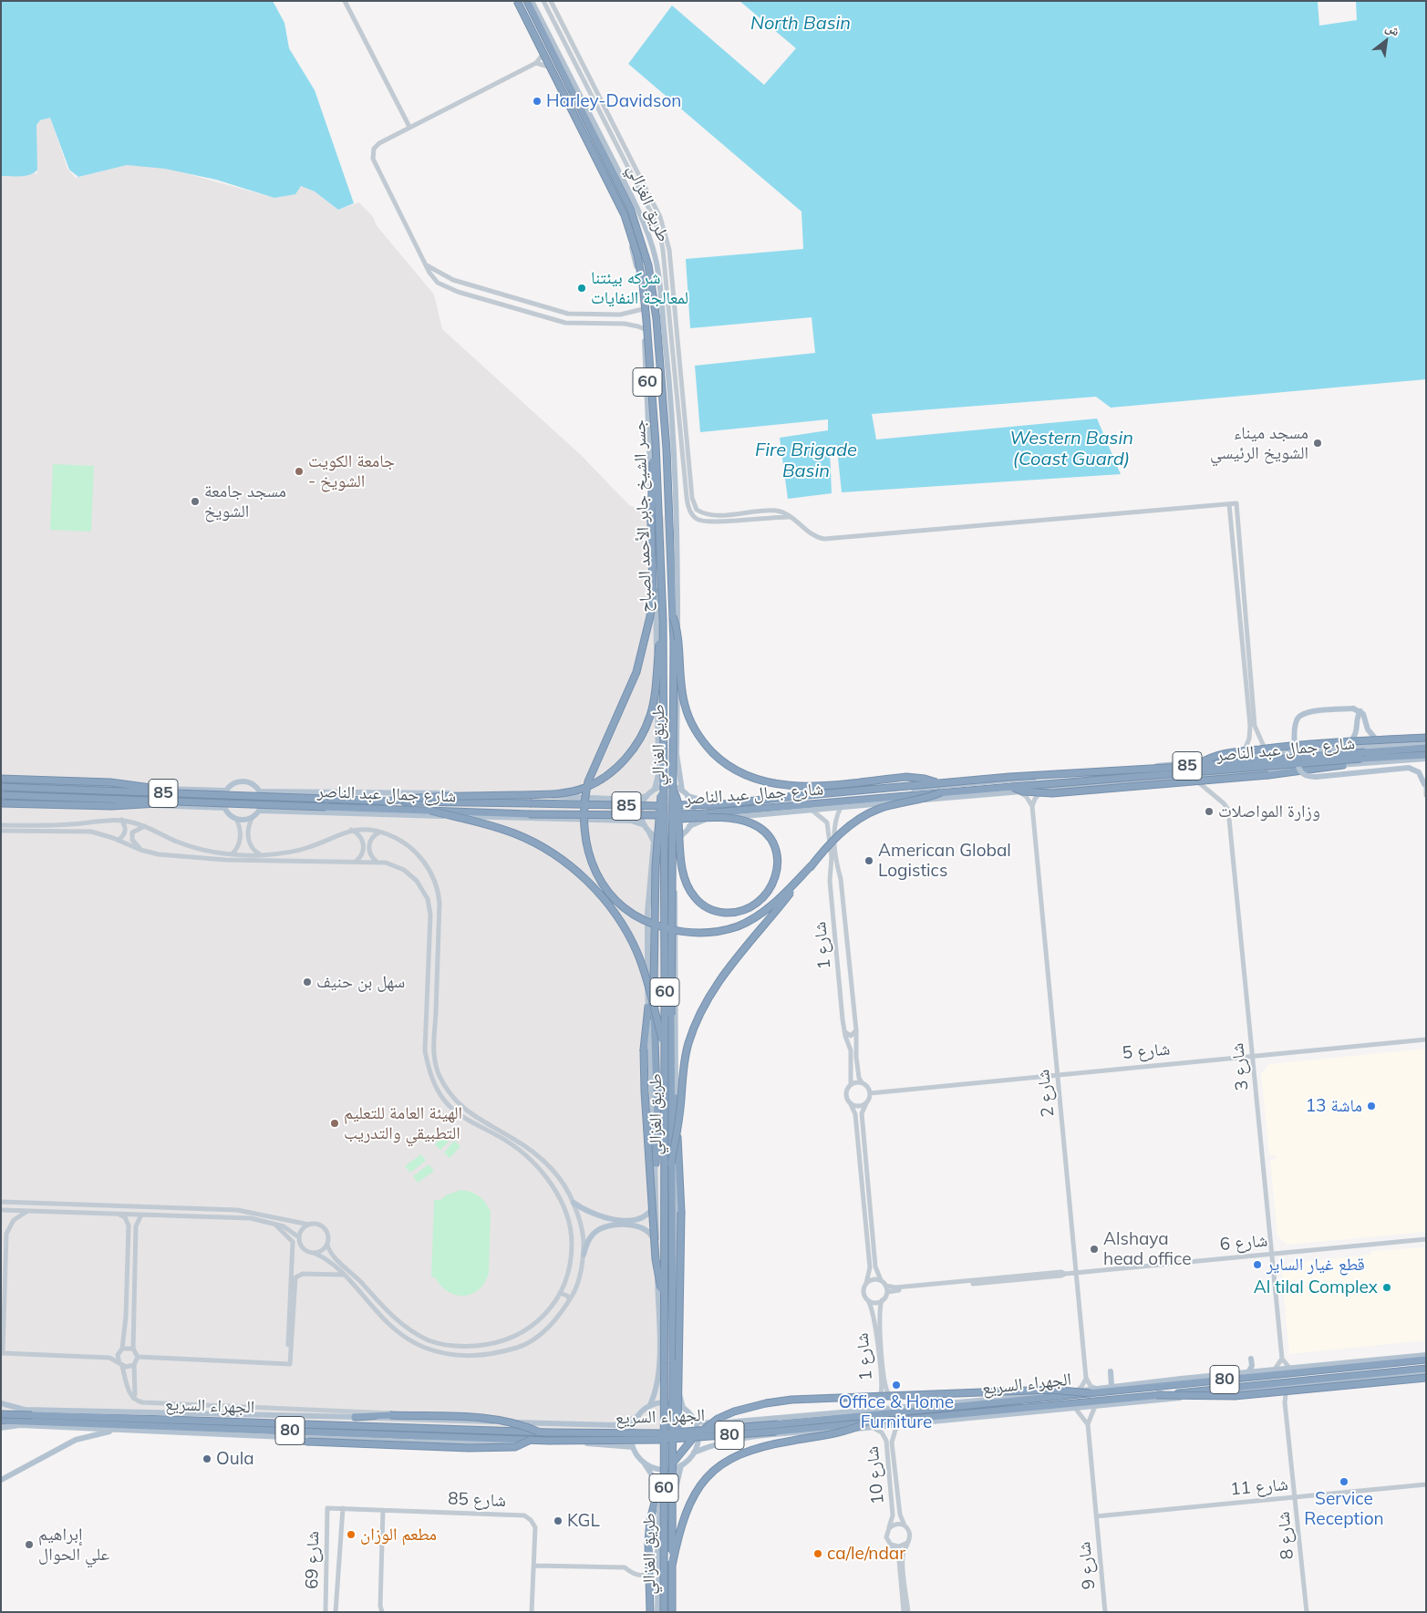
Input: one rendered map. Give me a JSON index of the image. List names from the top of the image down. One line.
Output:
{"streets":{"highway":["طريق الغزالي","60","جسر الشيخ جابر الأحمد الصباح","شارع جمال عبد الناصر","85","80","الجهراء السريع"],"street":["شارع 1","شارع 5","شارع 3","شارع 2","شارع 6","شارع 10","شارع 11","شارع 85","شارع 8","شارع 69","شارع 9"]},"crossings":[["طريق الغزالي","جسر الشيخ جابر الأحمد الصباح"],["طريق الغزالي","شارع جمال عبد الناصر"],["طريق الغزالي","الجهراء السريع"],["شارع 1","شارع 5"],["شارع 1","شارع 6"],["شارع 1","الجهراء السريع"],["شارع 5","شارع 3"],["شارع 5","شارع 2"],["شارع 3","شارع 6"],["شارع 2","شارع 6"],["الجهراء السريع","شارع 10"],["الجهراء السريع","شارع 8"],["شارع 11","شارع 8"],["شارع 11","شارع 9"],["شارع 85","شارع 69"]],"water":["North Basin","Western Basin (Coast Guard)","Fire Brigade Basin"],"places":["Harley-Davidson","شركه بيئتنا لمعالجة النفايات","مسجد ميناء الشويخ الرئيسي","جامعة الكويت - الشويخ","مسجد جامعة الشويخ","وزارة المواصلات","American Global Logistics","سهل بن حنيف","ماشة 13","الهيئة العامة للتعليم التطبيقي والتدريب","Alshaya head office","قطع غيار الساير","Al tilal Complex","Office & Home Furniture","Oula","Service Reception","KGL","مطعم الوزان","إبراهيم علي الحوال","ca/le/ndar"],"north":"top right"}
